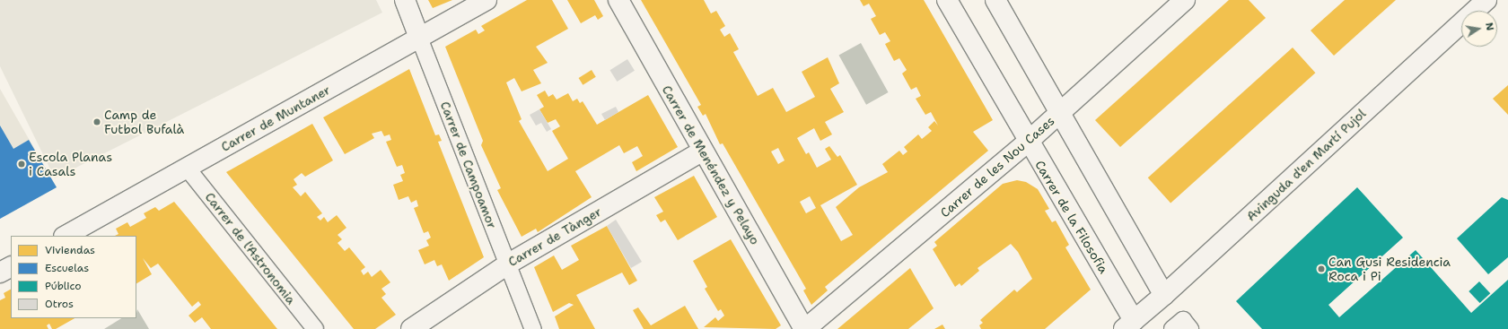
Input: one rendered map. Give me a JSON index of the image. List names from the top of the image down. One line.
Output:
{"streets":{"street":["Carrer de Muntaner","Carrer de Campoamor","Carrer de Menéndez y Pelayo","Avinguda d'en Martí Pujol","Carrer de les Nou Cases","Carrer de la Filosofia","Carrer de Tànger","Carrer de l'Astronomia"]},"crossings":[["Carrer de Muntaner","Carrer de Campoamor"],["Carrer de Muntaner","Carrer de l'Astronomia"],["Carrer de Campoamor","Carrer de Tànger"],["Carrer de Menéndez y Pelayo","Carrer de les Nou Cases"],["Carrer de Menéndez y Pelayo","Carrer de Tànger"],["Avinguda d'en Martí Pujol","Carrer de la Filosofia"],["Carrer de les Nou Cases","Carrer de la Filosofia"]],"places":["Camp de Futbol Bufalà","Escola Planas i Casals","Can Gusi Residencia Roca i Pi"],"legend":["Viviendas","Escuelas","Público","Otros"],"north":"right"}
